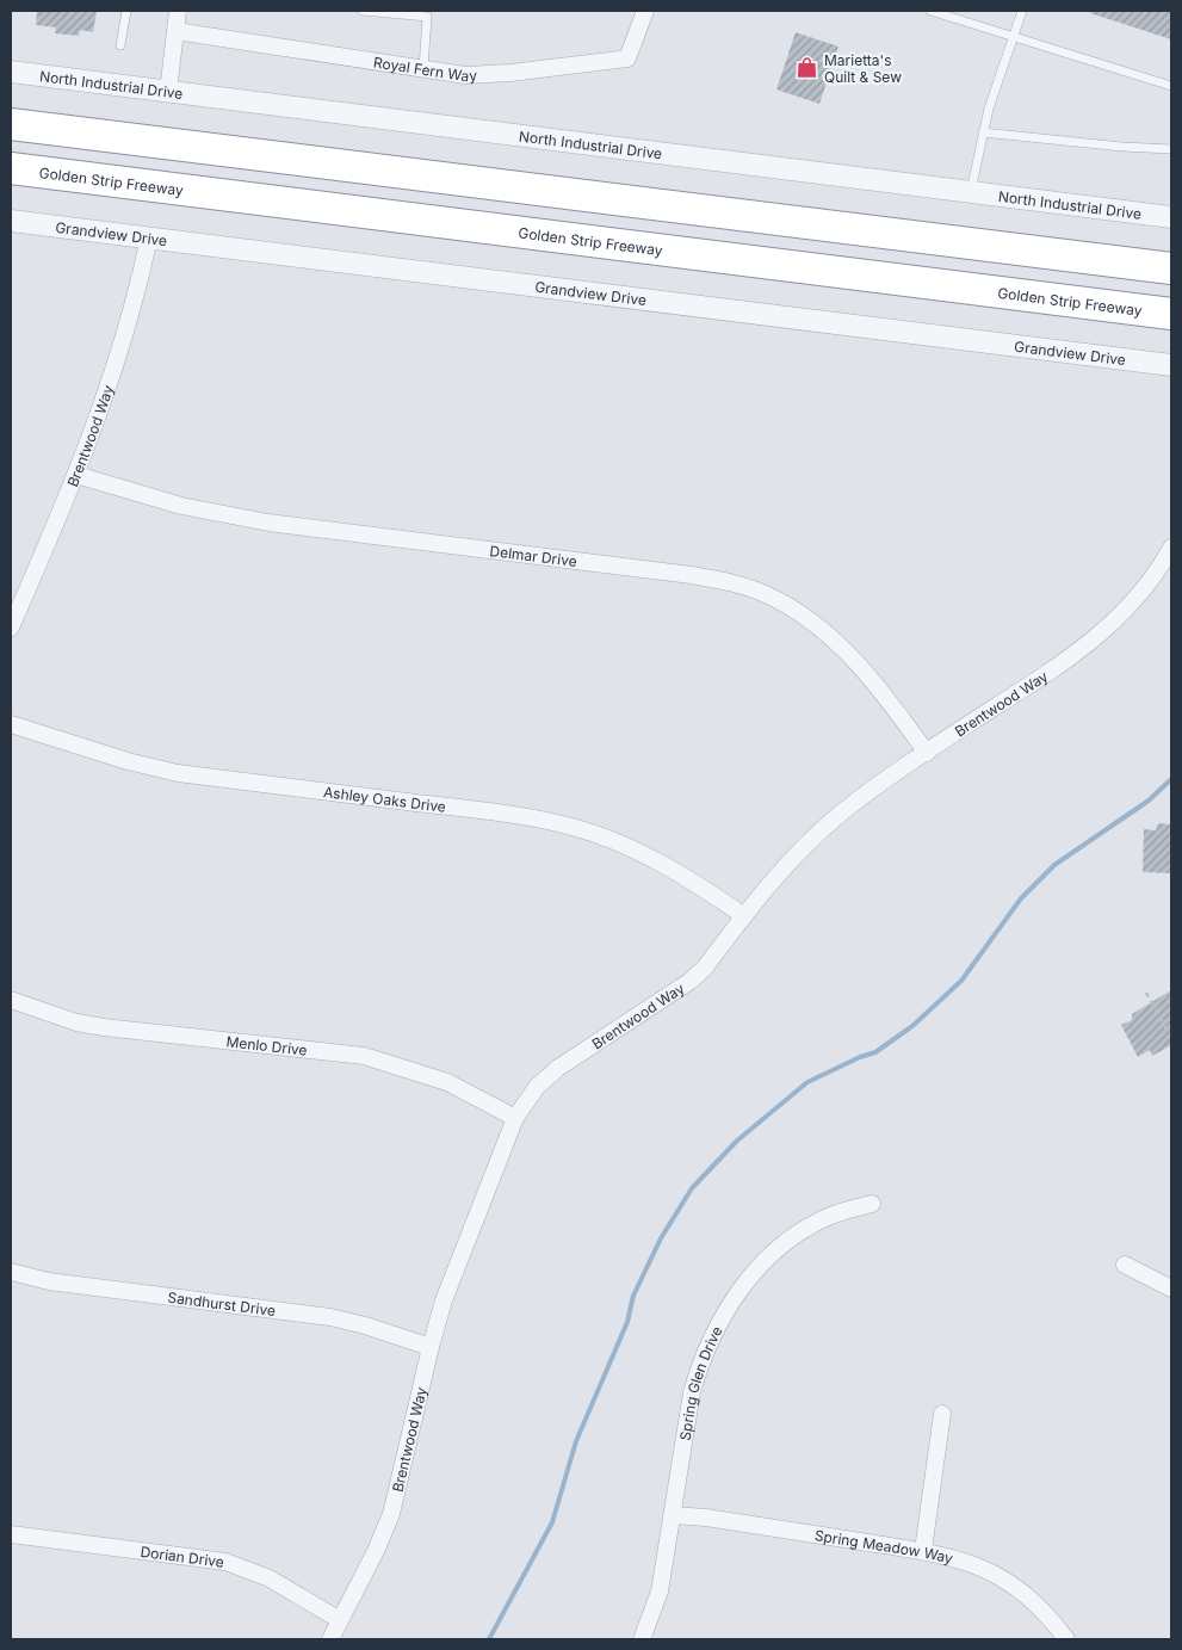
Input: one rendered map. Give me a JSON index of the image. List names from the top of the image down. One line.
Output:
{"streets":{"highway":["Golden Strip Freeway"],"street":["Royal Fern Way","North Industrial Drive","Grandview Drive","Brentwood Way","Delmar Drive","Ashley Oaks Drive","Menlo Drive","Sandhurst Drive","Spring Glen Drive","Spring Meadow Way","Dorian Drive"]},"crossings":[["Grandview Drive","Brentwood Way"],["Brentwood Way","Delmar Drive"],["Brentwood Way","Ashley Oaks Drive"],["Brentwood Way","Menlo Drive"],["Brentwood Way","Sandhurst Drive"],["Brentwood Way","Dorian Drive"],["Spring Glen Drive","Spring Meadow Way"]],"places":{"shop":["Marietta's Quilt & Sew"]}}
